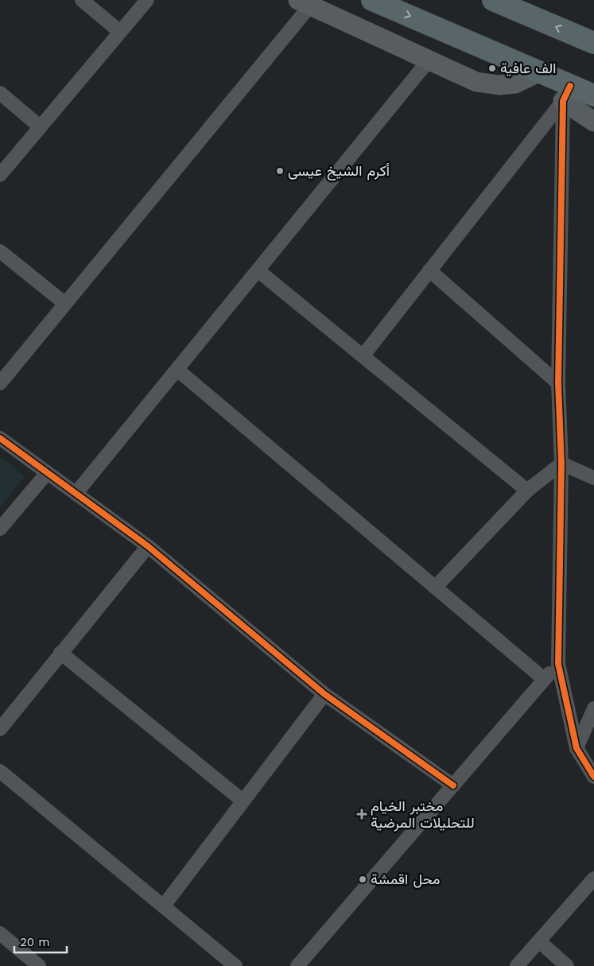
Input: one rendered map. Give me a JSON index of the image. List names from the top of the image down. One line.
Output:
{"places":{"other":["الف عافية","أكرم الشيخ عيسى","محل اقمشة"],"health":["مختبر الخيام للتحليلات المرضية"]},"scale_bar":"20 m"}
